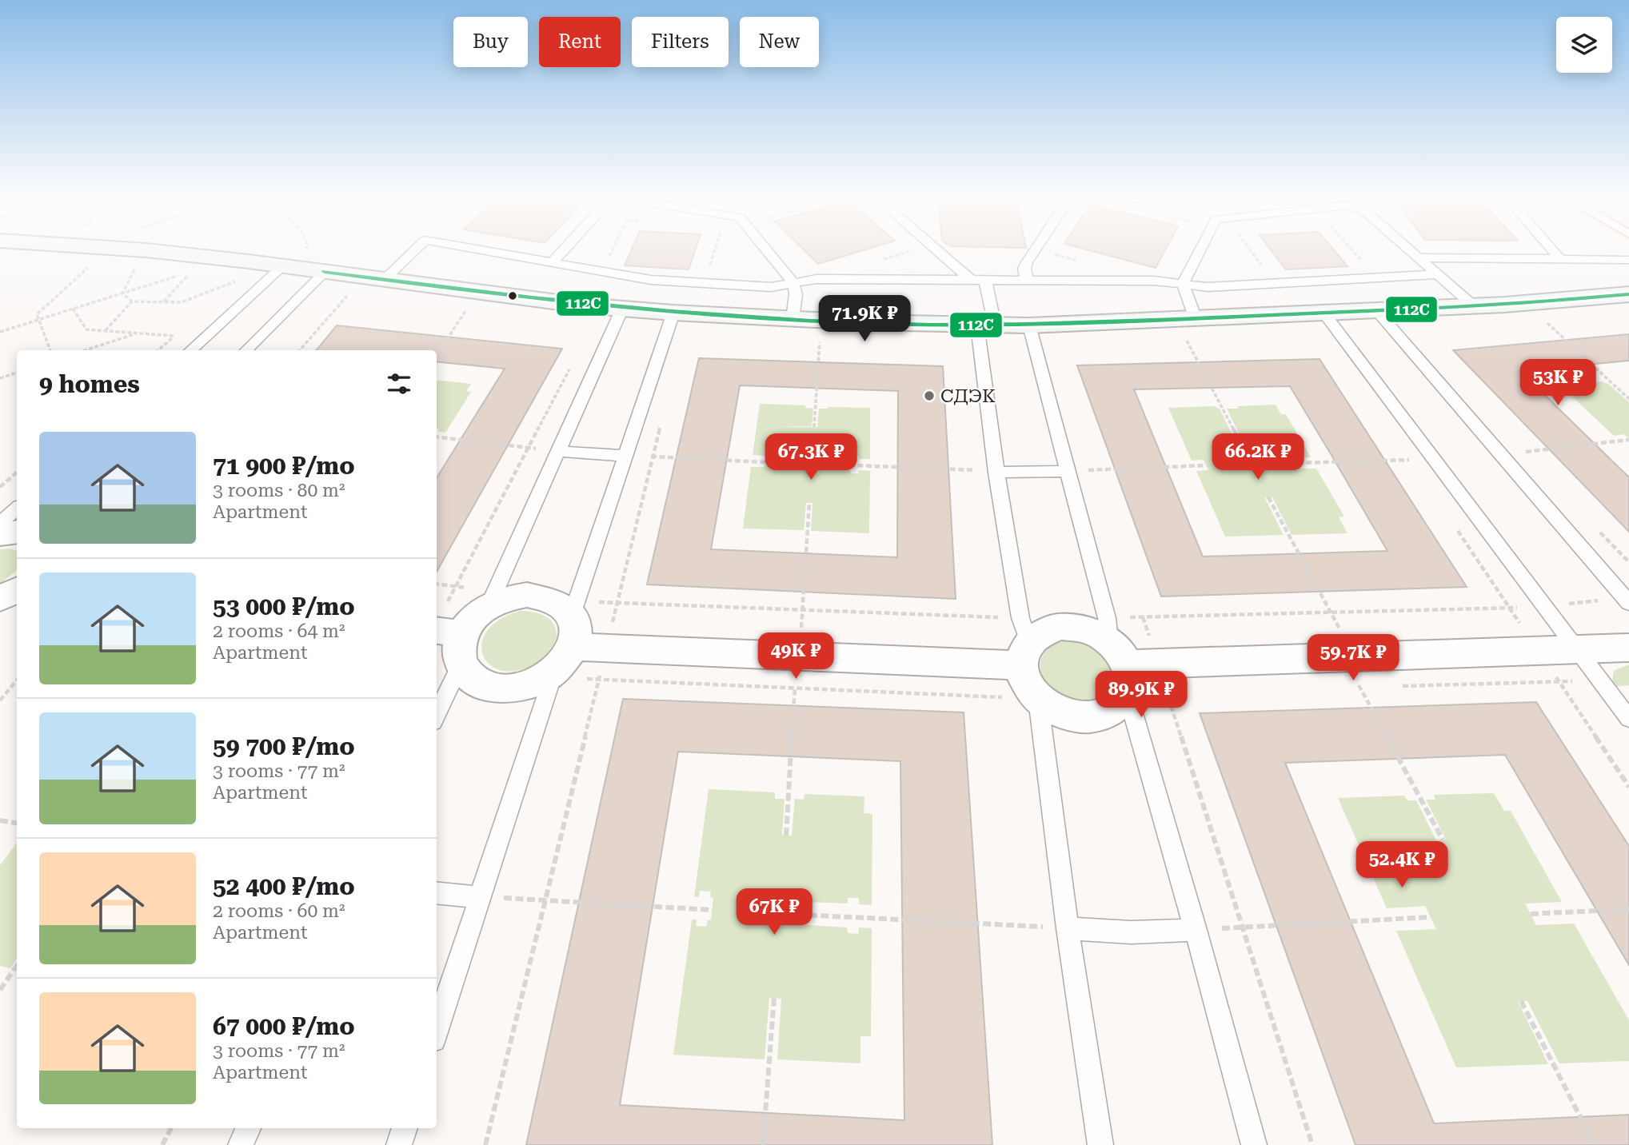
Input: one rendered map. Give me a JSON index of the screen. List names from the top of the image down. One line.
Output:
{"places":["СДЭК"],"lines":["transit line 112С"],"page":{"chip":["Buy","Rent","Filters","New"],"price":["71.9K ₽","53K ₽","67.3K ₽","66.2K ₽","49K ₽","59.7K ₽","89.9K ₽","52.4K ₽","67K ₽"],"heading":"9 homes","list":[{"name":"71 900 ₽/mo","note":"3 rooms · 80 m² · Apartment"},{"name":"53 000 ₽/mo","note":"2 rooms · 64 m² · Apartment"},{"name":"59 700 ₽/mo","note":"3 rooms · 77 m² · Apartment"},{"name":"52 400 ₽/mo","note":"2 rooms · 60 m² · Apartment"},{"name":"67 000 ₽/mo","note":"3 rooms · 77 m² · Apartment"}]}}
